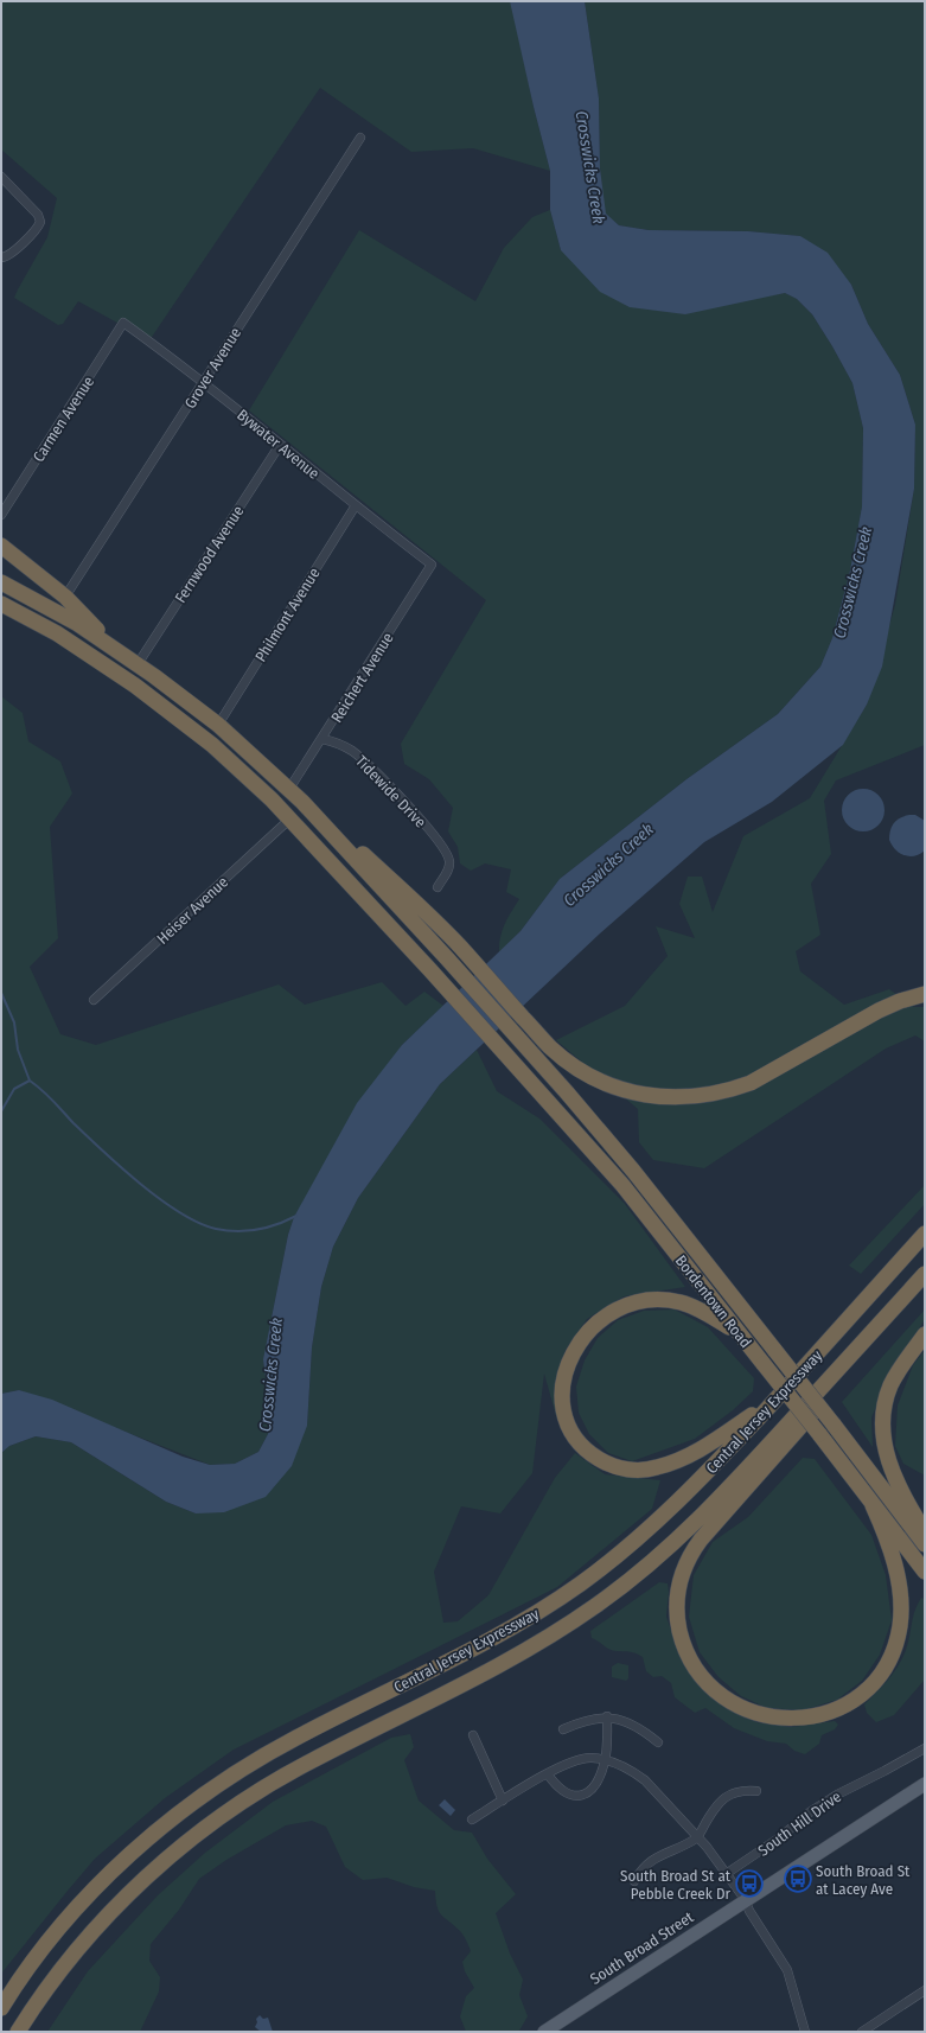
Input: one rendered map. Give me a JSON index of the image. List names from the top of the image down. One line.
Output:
{"streets":{"highway":["Bordentown Road","Central Jersey Expressway"],"main road":["South Broad Street"],"street":["Grover Avenue","Carmen Avenue","Bywater Avenue","Fernwood Avenue","Philmont Avenue","Reichert Avenue","Tidewide Drive","Heiser Avenue","South Hill Drive"]},"crossings":[["Grover Avenue","Bywater Avenue"],["Carmen Avenue","Bywater Avenue"],["Bywater Avenue","Fernwood Avenue"],["Bywater Avenue","Philmont Avenue"],["Bywater Avenue","Reichert Avenue"],["Reichert Avenue","Tidewide Drive"],["Heiser Avenue","Bordentown Road"]],"water":["Crosswicks Creek"],"places":{"bus stop":["South Broad St at Lacey Ave","South Broad St at Pebble Creek Dr"]}}
